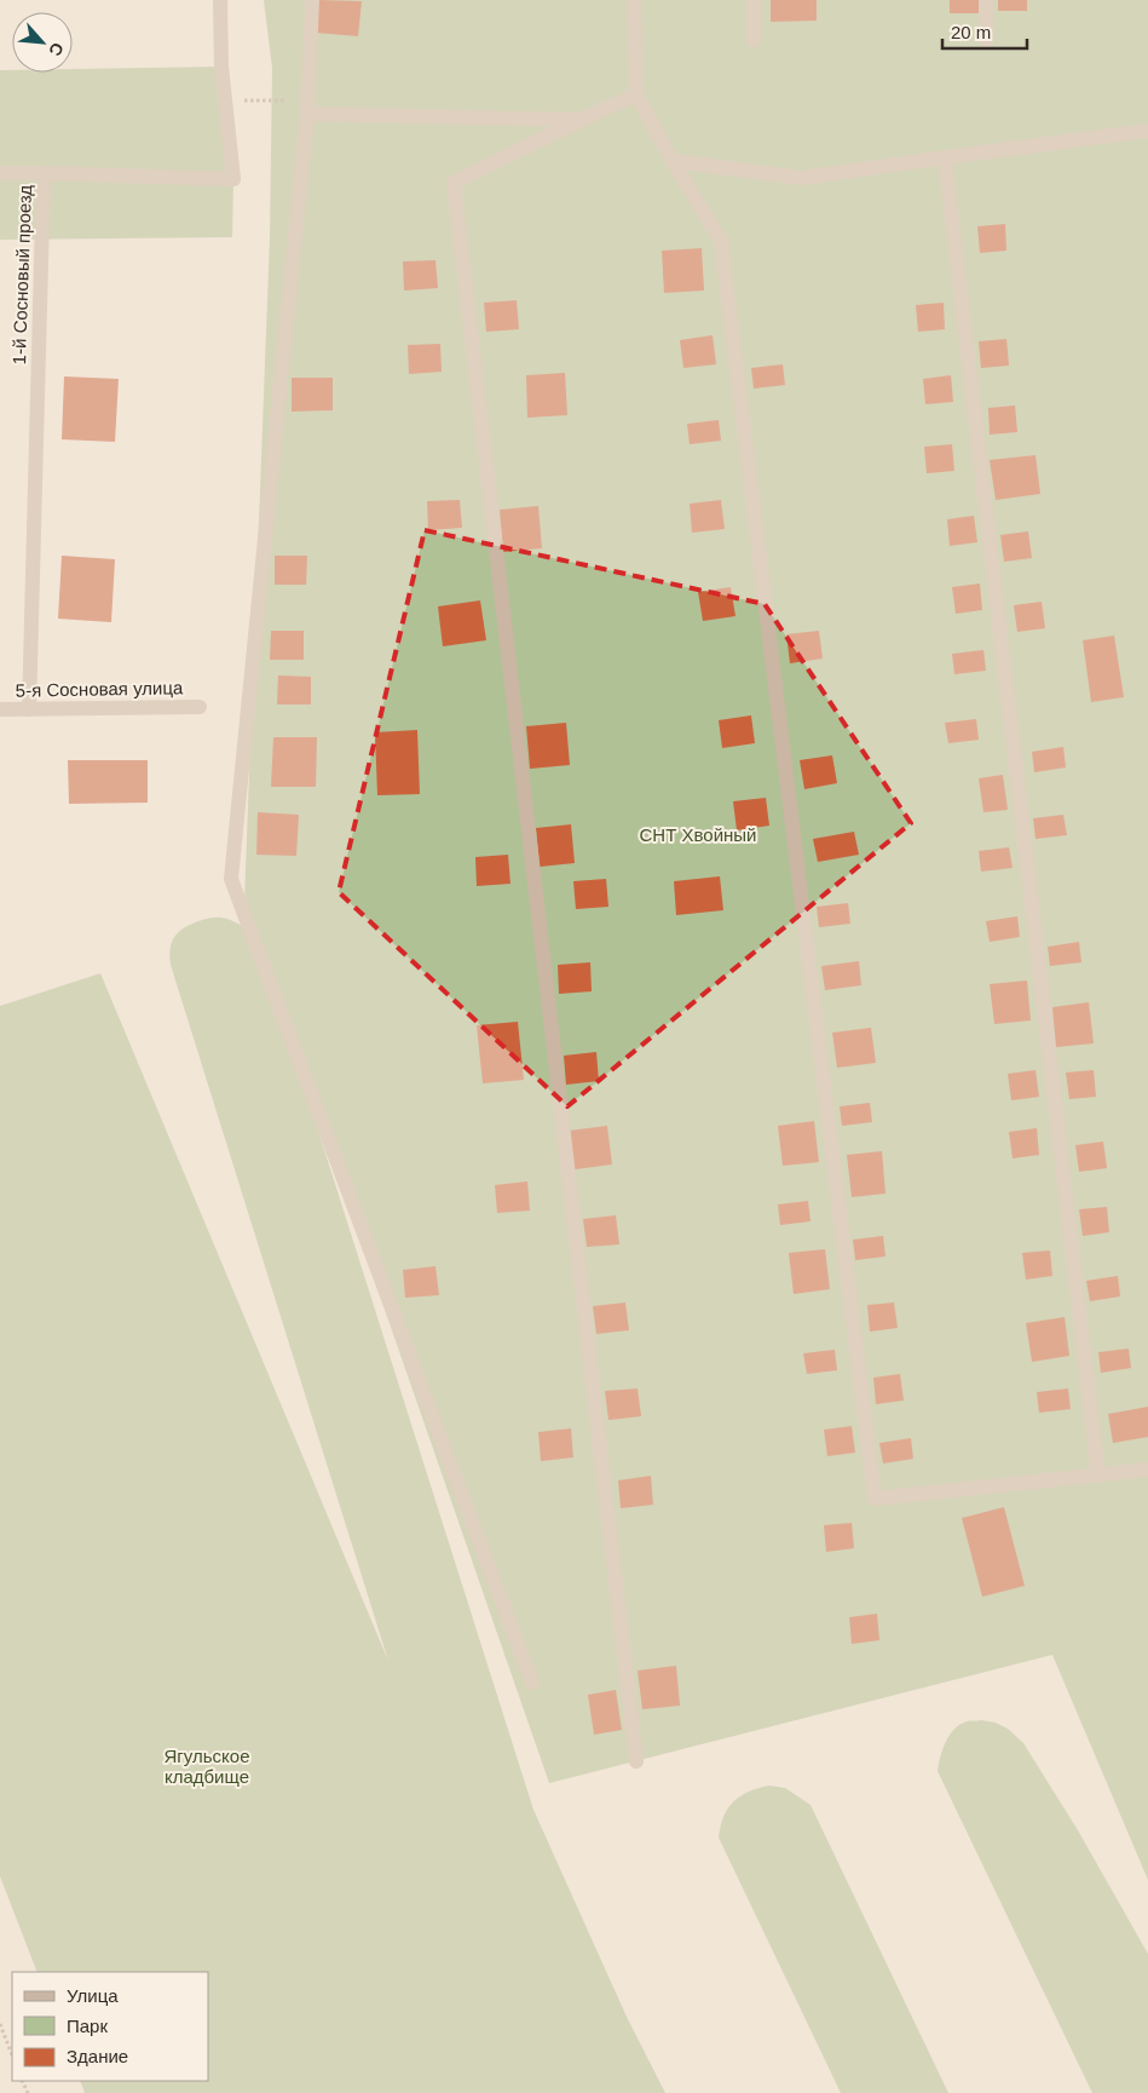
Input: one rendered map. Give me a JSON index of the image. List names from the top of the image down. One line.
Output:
{"streets":{"street":["1-й Сосновый проезд","5-я Сосновая улица"]},"crossings":[["1-й Сосновый проезд","5-я Сосновая улица"]],"parks":["СНТ Хвойный","Ягульское кладбище"],"legend":["Улица","Парк","Здание"],"scale_bar":"20 m","north":"bottom right"}
